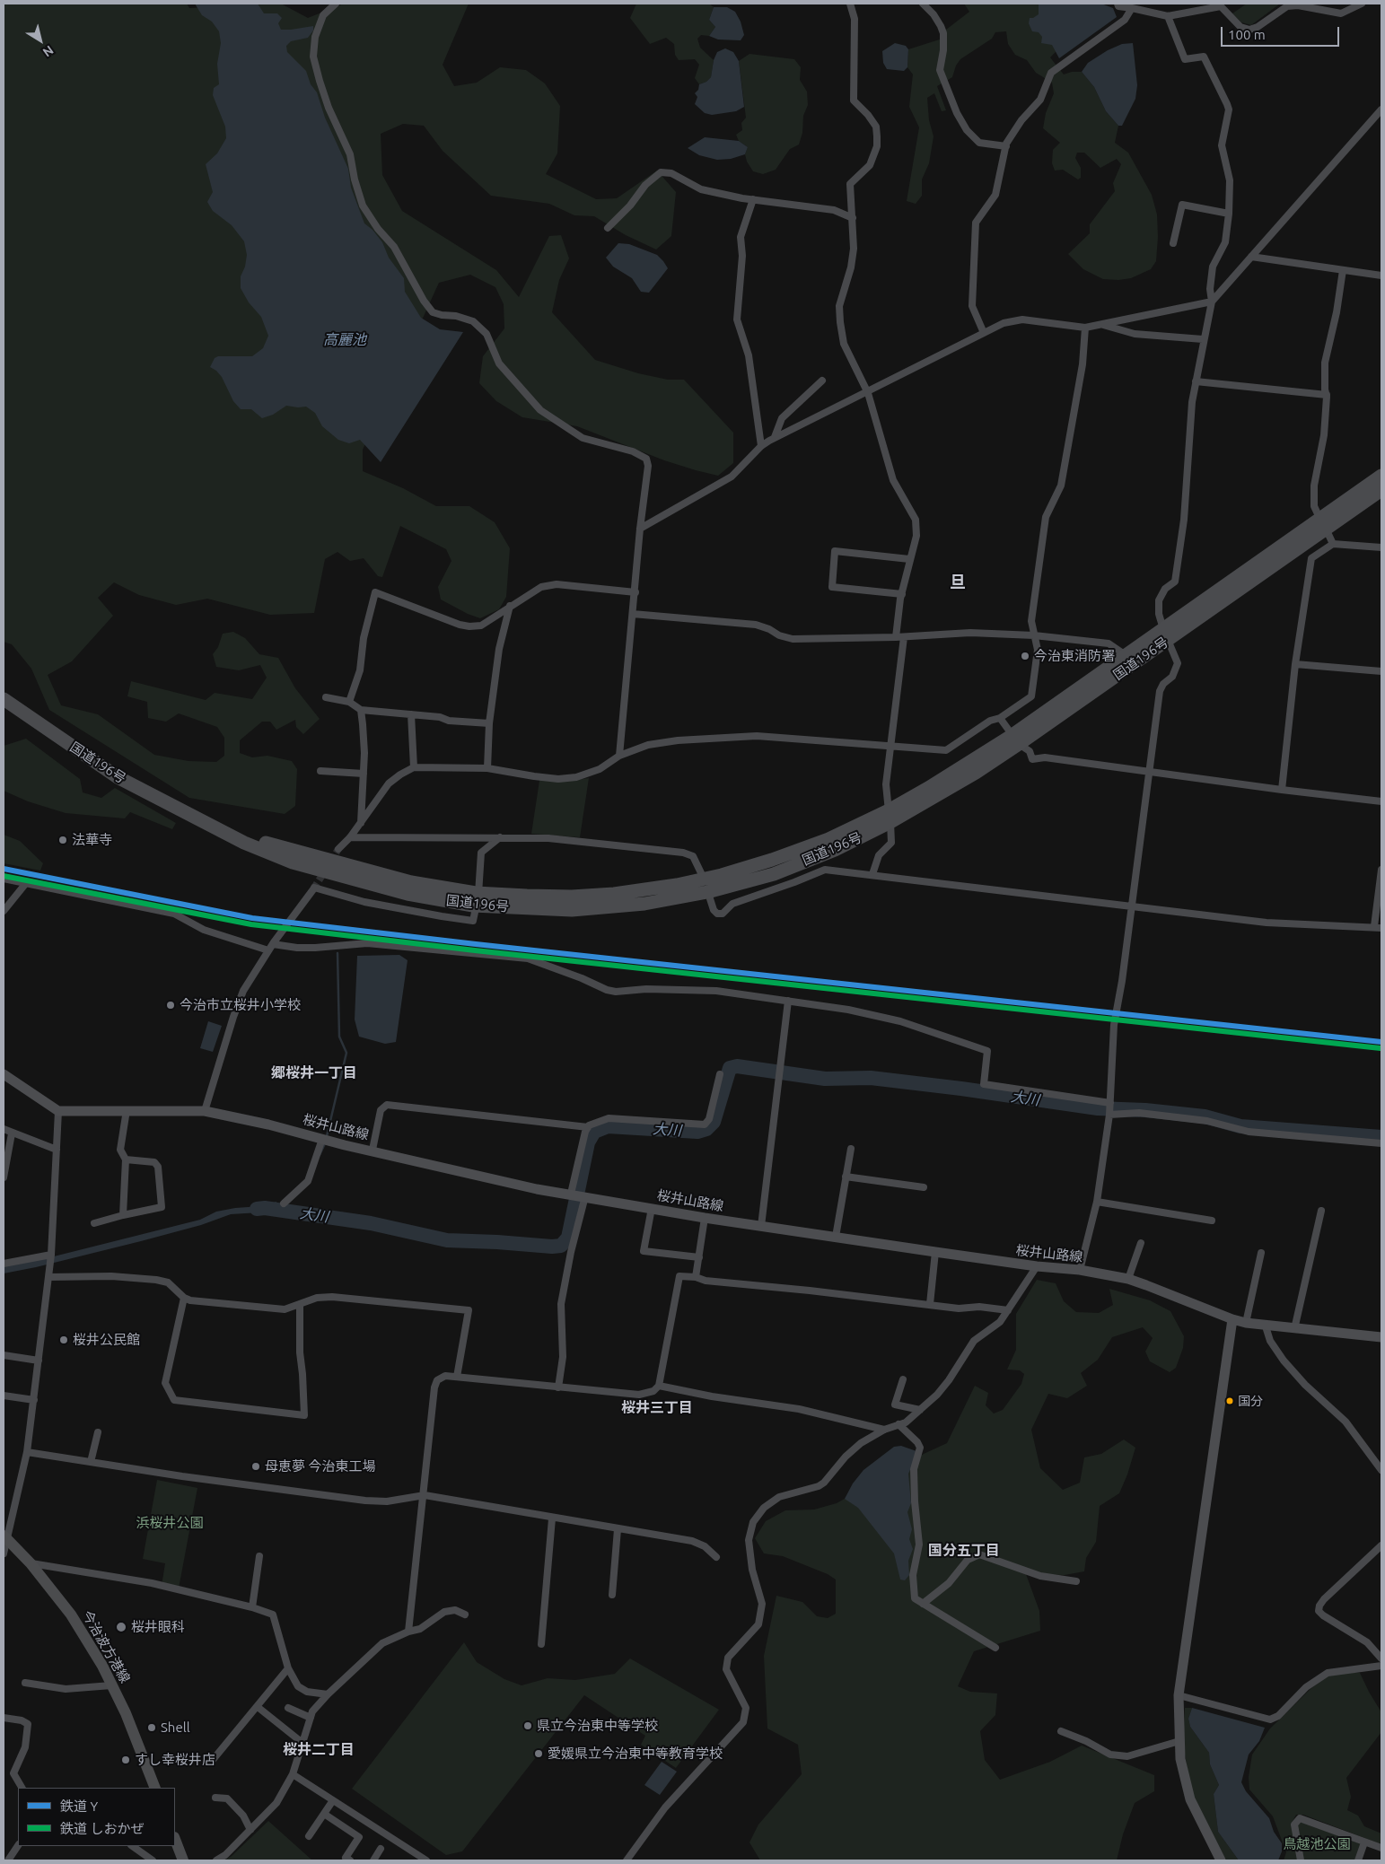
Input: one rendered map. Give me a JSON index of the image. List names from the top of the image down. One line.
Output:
{"streets":{"highway":["国道196号"],"main road":["桜井山路線","今治波方港線"]},"districts":["旦","郷桜井一丁目","桜井三丁目","国分五丁目","桜井二丁目"],"water":["高麗池","大川"],"parks":["浜桜井公園","鳥越池公園"],"places":["今治東消防署","法華寺","今治市立桜井小学校","桜井公民館","国分","母恵夢 今治東工場","桜井眼科","県立今治東中等学校","Shell","愛媛県立今治東中等教育学校","すし幸桜井店"],"lines":["rail line Y","rail line しおかぜ"],"legend":["鉄道 Y","鉄道 しおかぜ"],"scale_bar":"100 m","north":"bottom right"}
